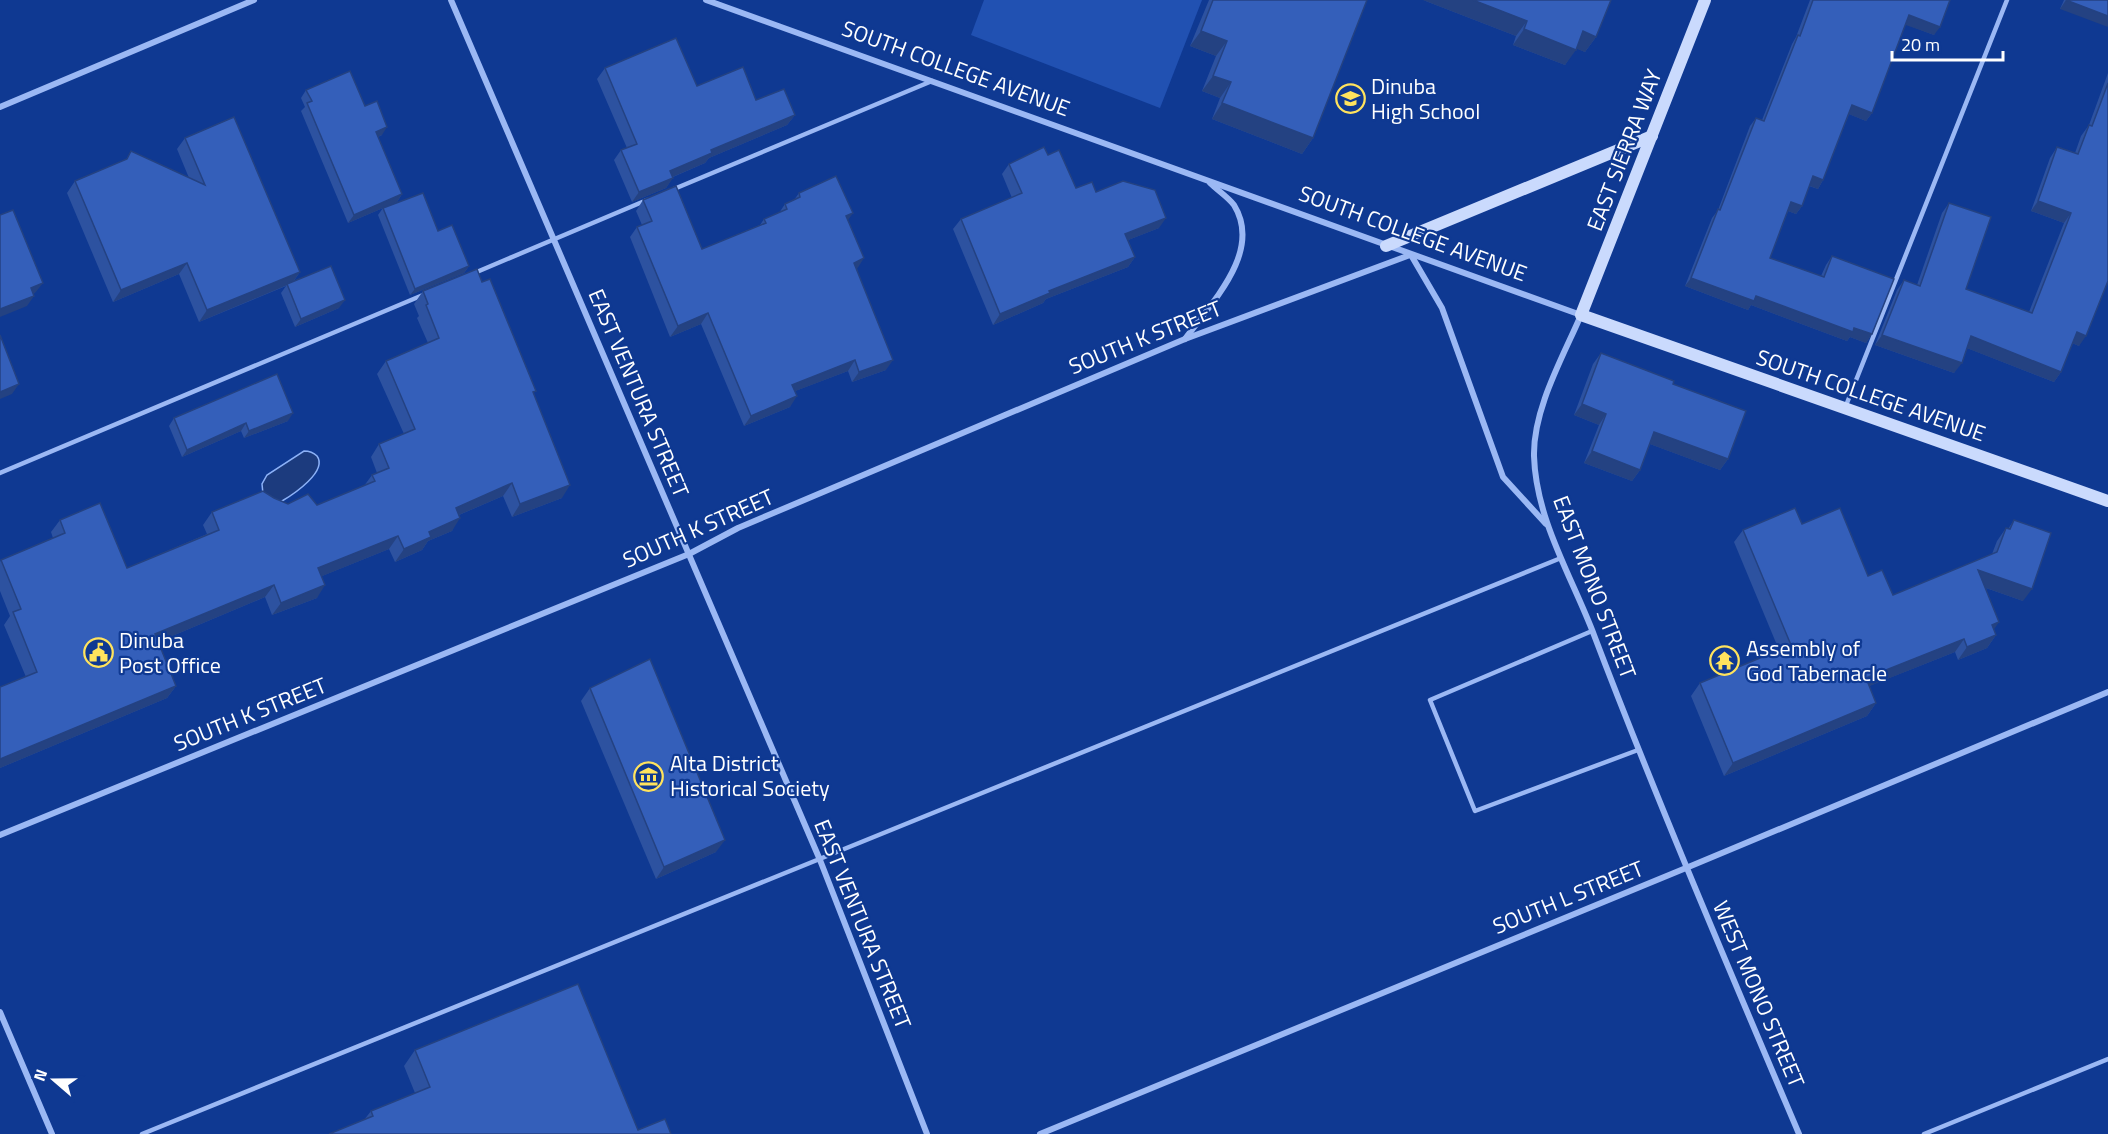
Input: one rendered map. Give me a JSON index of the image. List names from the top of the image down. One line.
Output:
{"streets":{"street":["SOUTH COLLEGE AVENUE","EAST SIERRA WAY","SOUTH K STREET","EAST VENTURA STREET","EAST MONO STREET","SOUTH L STREET","WEST MONO STREET"]},"crossings":[["SOUTH COLLEGE AVENUE","EAST SIERRA WAY"],["SOUTH COLLEGE AVENUE","SOUTH K STREET"],["SOUTH COLLEGE AVENUE","EAST MONO STREET"],["EAST SIERRA WAY","EAST MONO STREET"],["SOUTH K STREET","EAST VENTURA STREET"],["EAST MONO STREET","SOUTH L STREET"],["EAST MONO STREET","WEST MONO STREET"],["SOUTH L STREET","WEST MONO STREET"]],"places":{"school or university":["Dinuba High School"],"public building":["Dinuba Post Office"],"temple":["Assembly of God Tabernacle"],"museum":["Alta District Historical Society"]},"scale_bar":"20 m","north":"left"}
